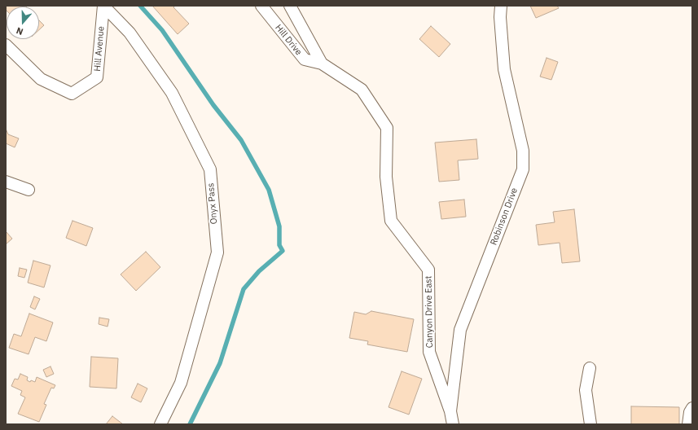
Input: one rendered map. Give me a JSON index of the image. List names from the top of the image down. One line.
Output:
{"streets":{"street":["Hill Drive","Hill Avenue","Onyx Pass","Robinson Drive","Canyon Drive East"]},"crossings":[["Hill Drive","Canyon Drive East"],["Hill Avenue","Onyx Pass"],["Robinson Drive","Canyon Drive East"]],"north":"bottom"}
